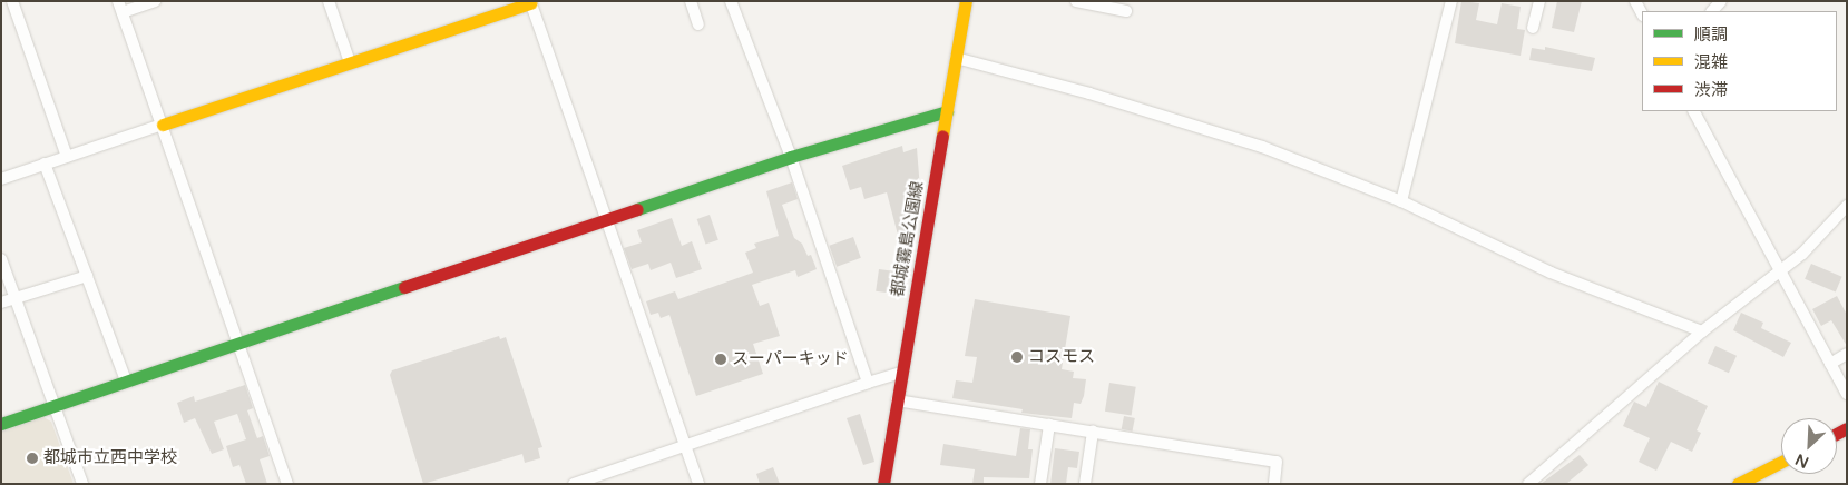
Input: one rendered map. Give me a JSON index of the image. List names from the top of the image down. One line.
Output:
{"streets":{"main road":["都城霧島公園線"]},"places":["コスモス","スーパーキッド","都城市立西中学校"],"legend":["順調","混雑","渋滞"],"north":"bottom left"}
